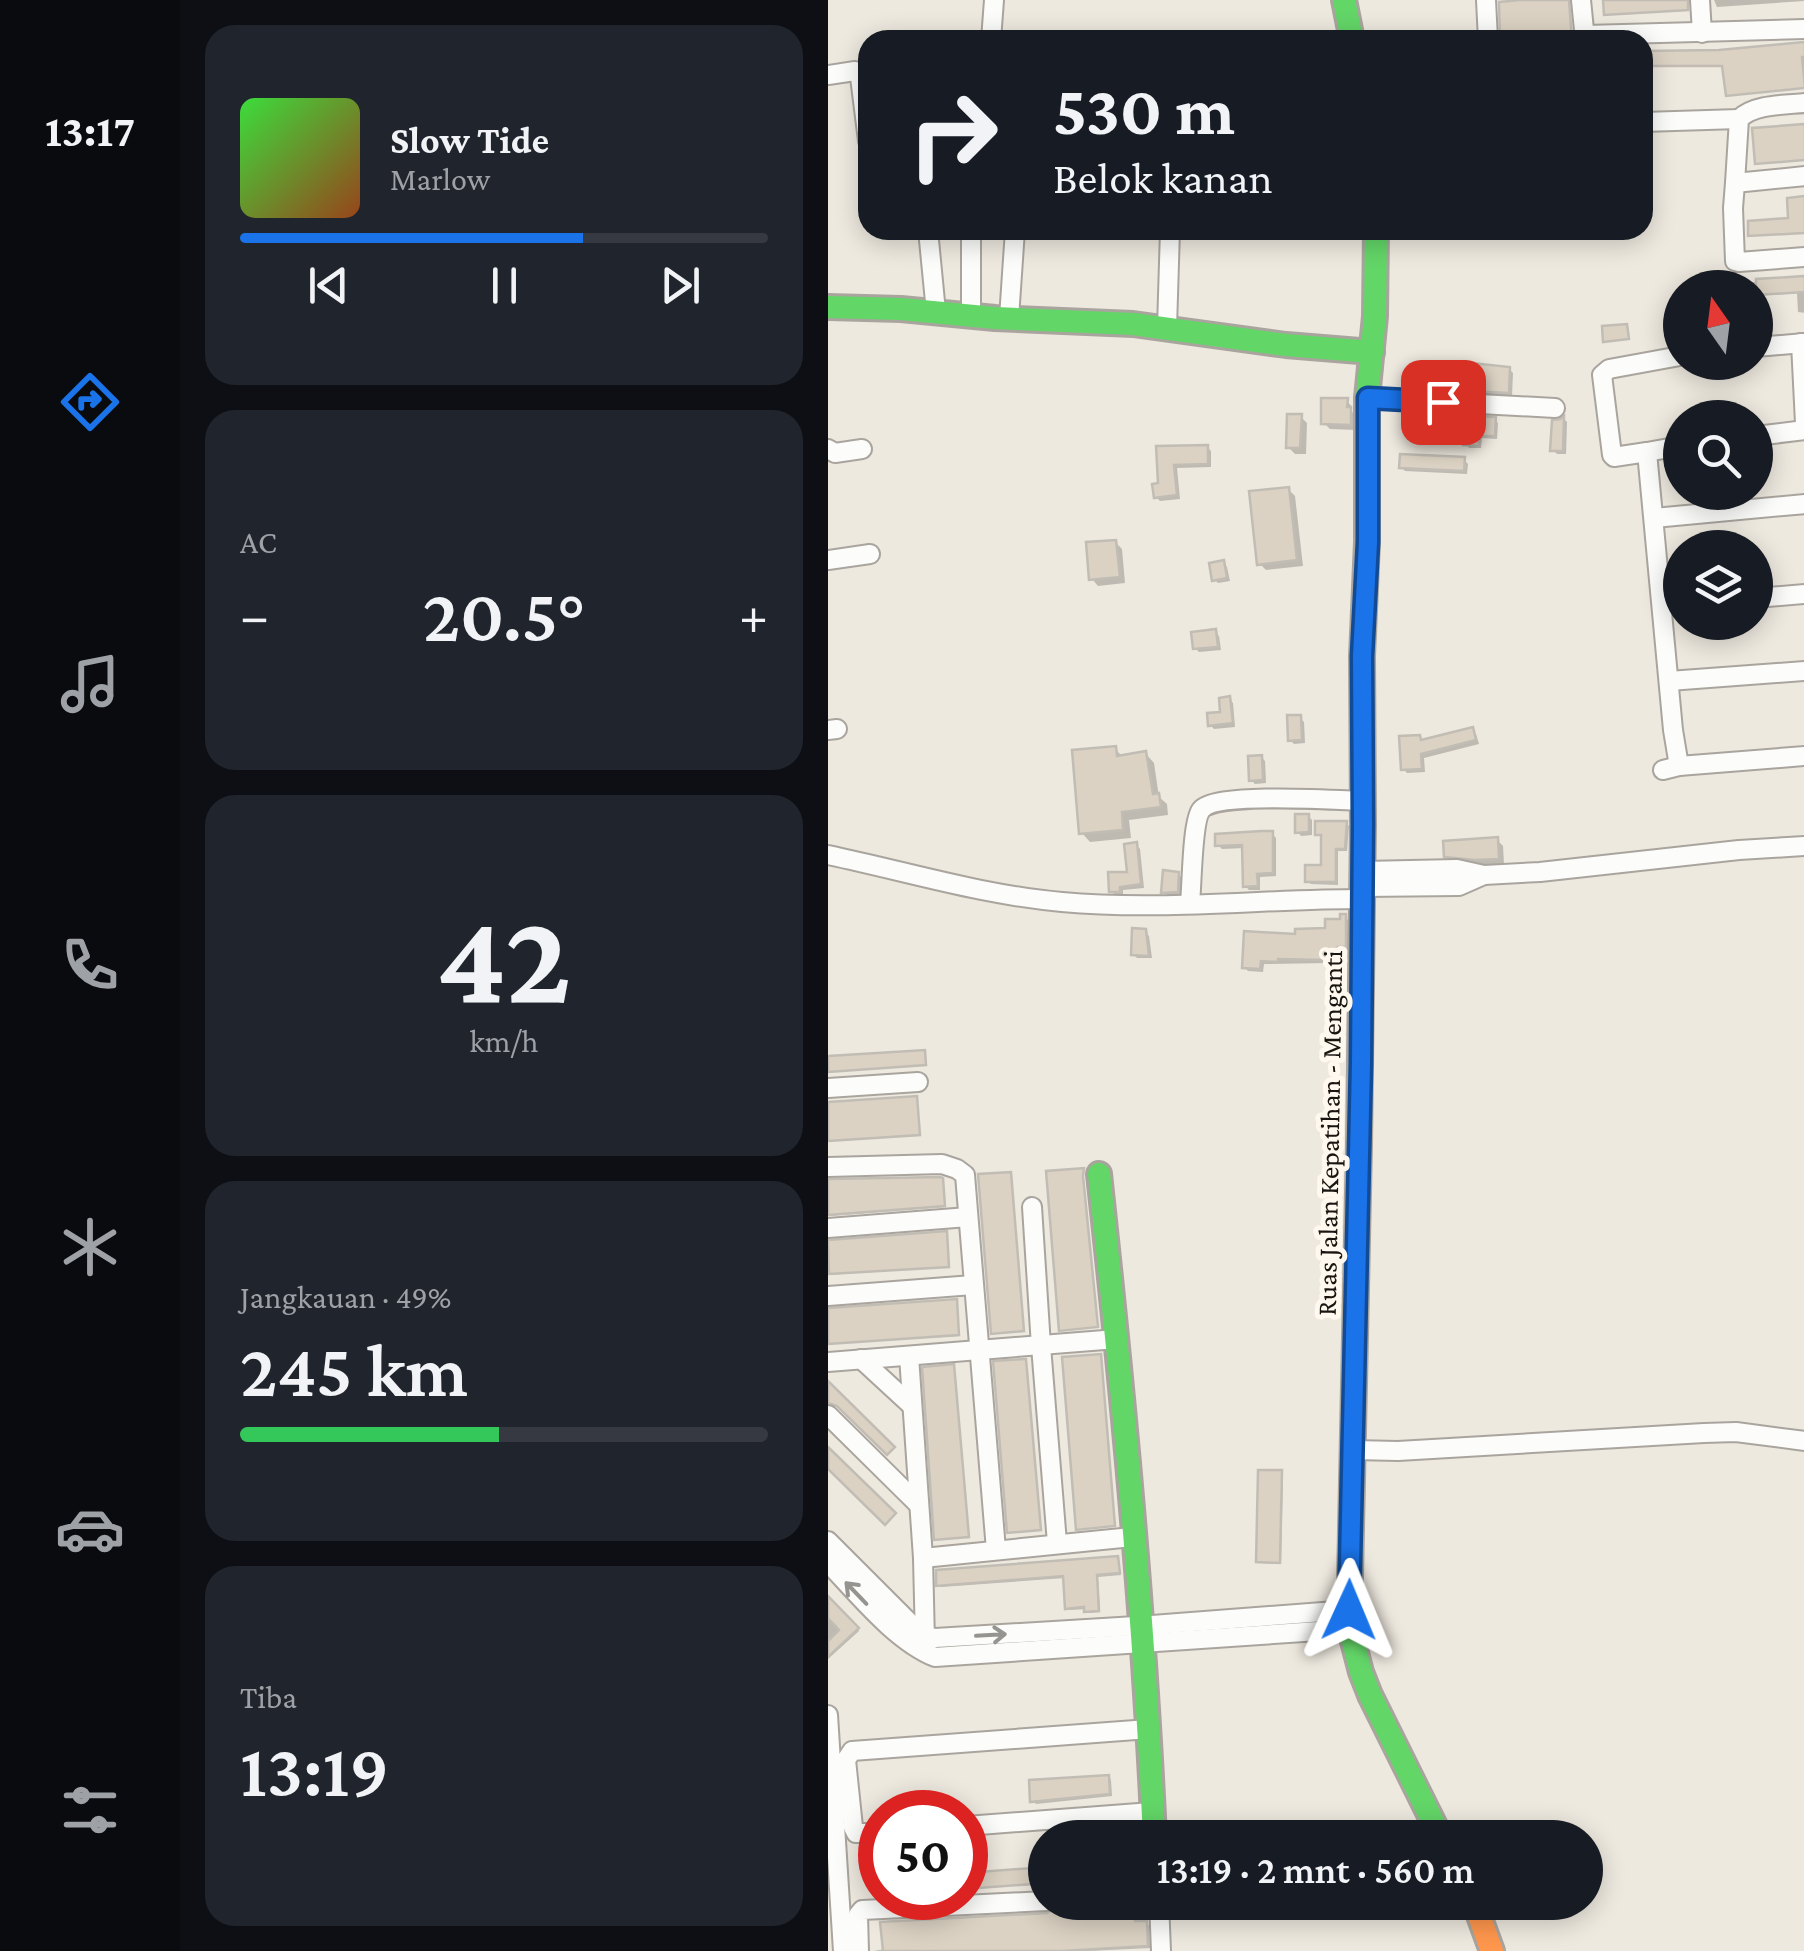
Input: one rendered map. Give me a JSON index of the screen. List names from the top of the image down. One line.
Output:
{"streets":{"main road":["Ruas Jalan Kepatihan - Menganti"]},"north":"top","page":{"tabs":"13:17","turn":["530 m","Belok kanan"],"song":["Slow Tide","Marlow"],"tile":["AC",["42","km/h"],["Jangkauan · 49%","245 km"],["Tiba","13:19"]],"heat":["−","20.5°","+"],"limit":"50","trip":"13:19 · 2 mnt · 560 m"}}
